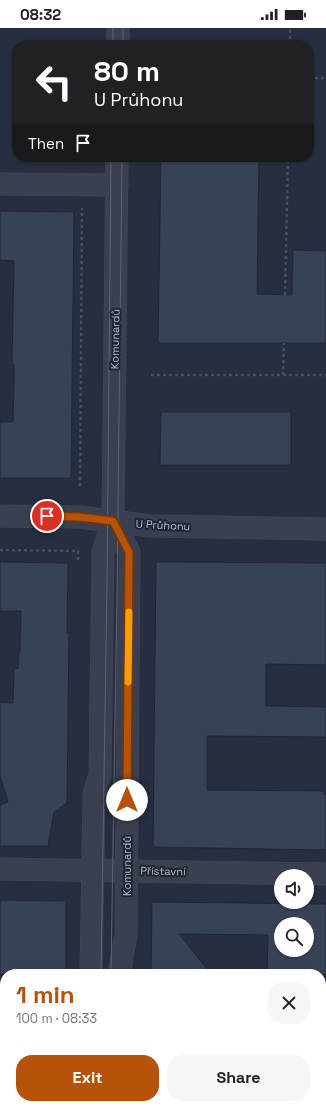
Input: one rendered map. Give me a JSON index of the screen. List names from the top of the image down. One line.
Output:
{"streets":{"street":["Komunardů","U Průhonu","Přístavní"]},"crossings":[["Komunardů","U Průhonu"],["Komunardů","Přístavní"]],"page":{"status":"08:32","turn":["80 m","U Průhonu"],"then":"Then","heading":["1 min","100 m · 08:33"],"buttons":["Exit","Share"]}}
